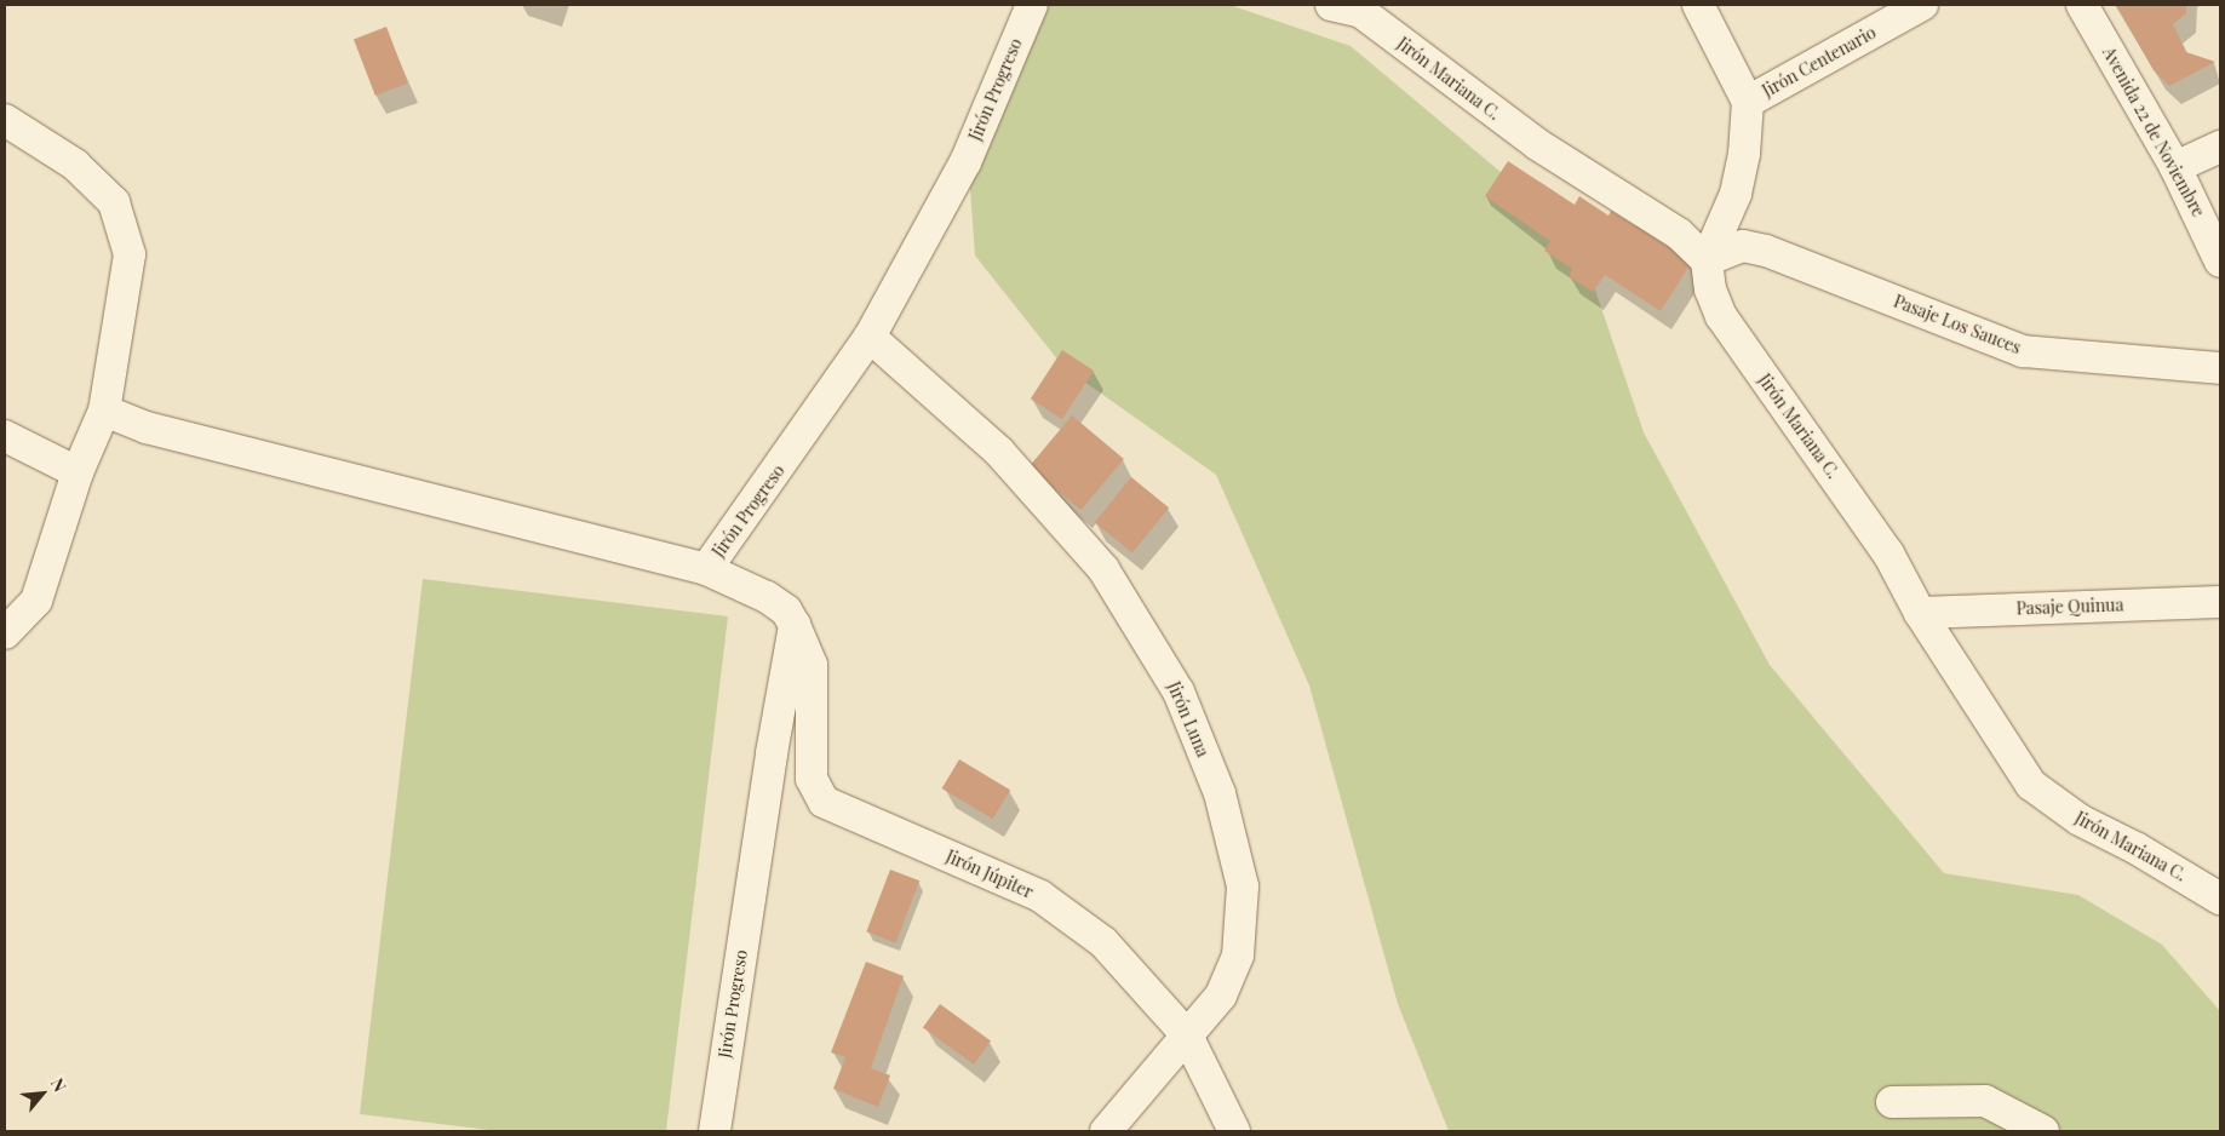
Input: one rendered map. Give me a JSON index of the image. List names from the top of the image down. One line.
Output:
{"streets":{"street":["Jirón Centenario","Jirón Mariana C.","Jirón Progreso","Avenida 22 de Noviembre","Pasaje Los Sauces","Pasaje Quinua","Jirón Luna","Jirón Júpiter"]},"crossings":[["Jirón Mariana C.","Pasaje Los Sauces"],["Jirón Mariana C.","Pasaje Quinua"],["Jirón Progreso","Jirón Luna"],["Jirón Progreso","Jirón Júpiter"],["Jirón Luna","Jirón Júpiter"]],"north":"top right"}
